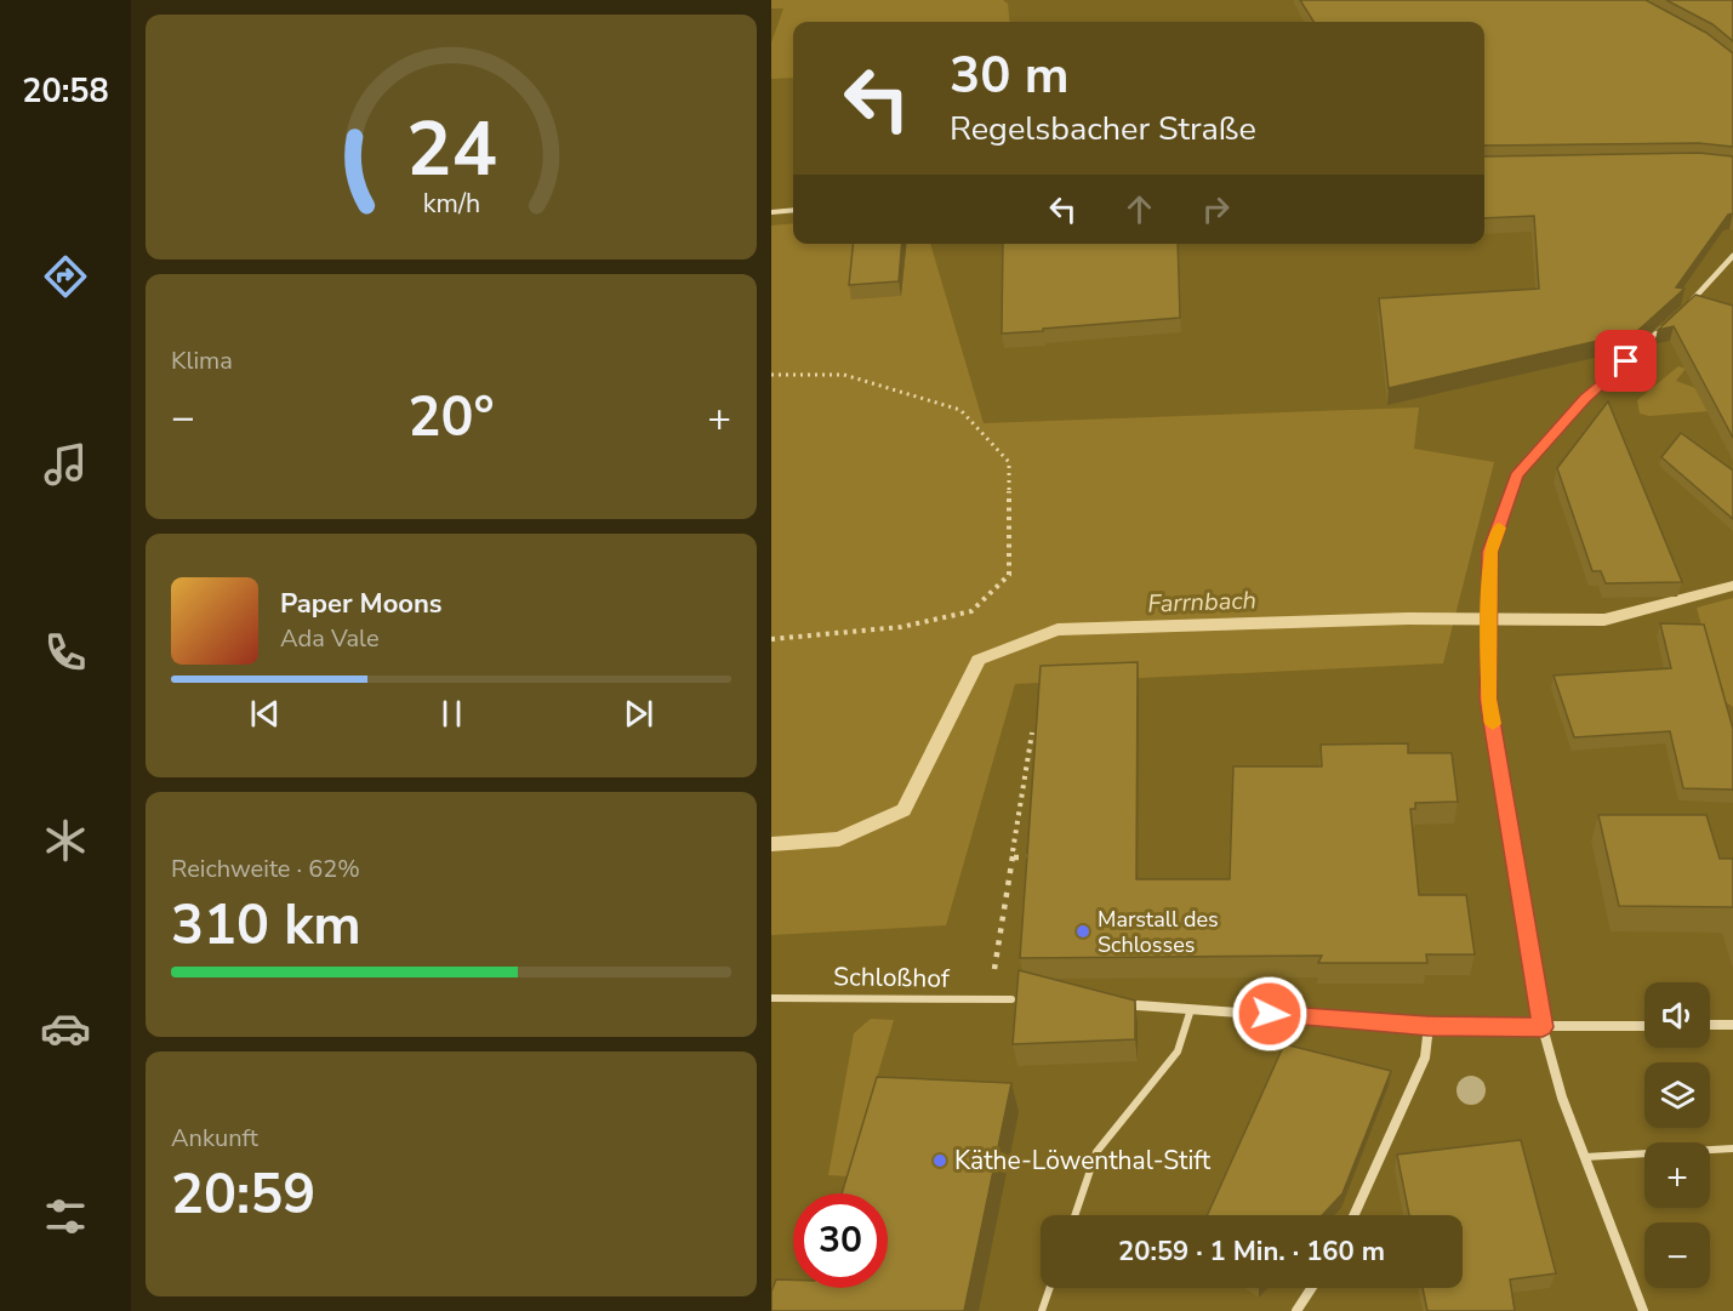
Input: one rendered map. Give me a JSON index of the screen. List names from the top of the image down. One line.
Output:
{"streets":{"lane":["Schloßhof"]},"water":["Farrnbach"],"places":["Marstall des Schlosses","Käthe-Löwenthal-Stift"],"page":{"tabs":"20:58","turn":["30 m","Regelsbacher Straße"],"tile":["Klima",["Reichweite · 62%","310 km"],["Ankunft","20:59"]],"heat":["−","20°","+"],"song":["Paper Moons","Ada Vale"],"map_buttons":["+","−"],"limit":"30","trip":"20:59 · 1 Min. · 160 m","gauge":["24","km/h"]}}
